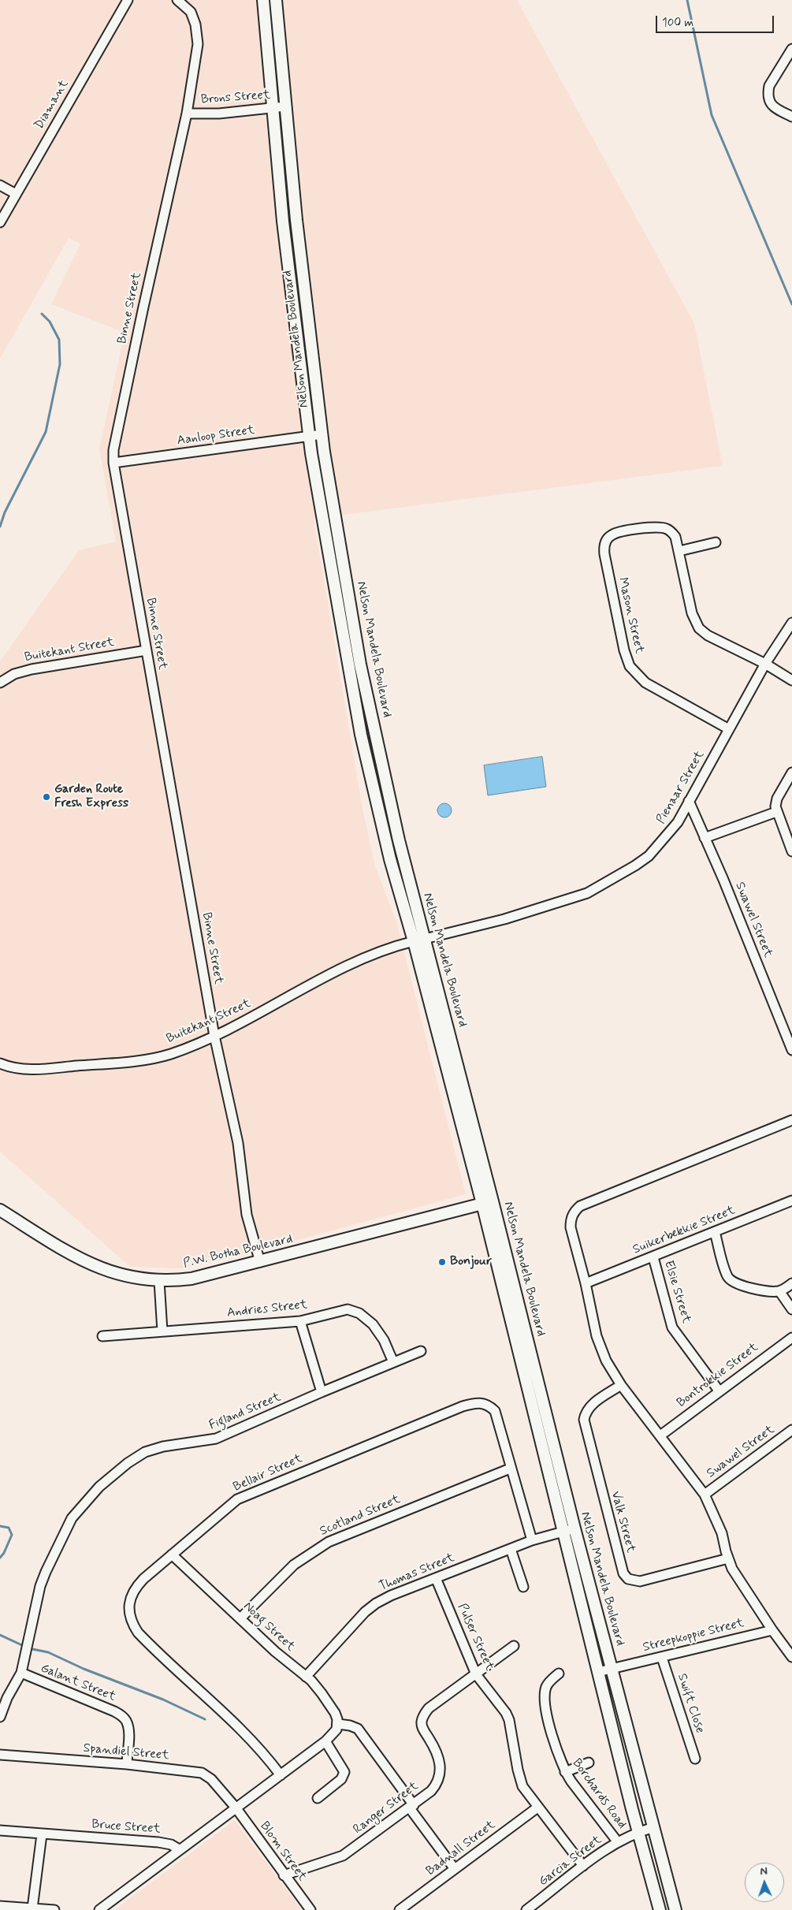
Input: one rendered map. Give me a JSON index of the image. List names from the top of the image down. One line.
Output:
{"streets":{"street":["Brons Street","Diamant","Binne Street","Nelson Mandela Boulevard","Aanloop Street","Mason Street","Buitekant Street","Pienaar Street","Swawel Street","Suikerbekkie Street","P.W. Botha Boulevard","Elsie Street","Andries Street","Bontrokkie Street","Figland Street","Bellair Street","Scotland Street","Valk Street","Thomas Street","Noag Street","Streepkoppie Street","Pulser Street","Galant Street","Swift Close","Spandiel Street","Borchards Road","Ranger Street","Bruce Street","Badnall Street","Blom Street","Garcia Street"]},"crossings":[["Brons Street","Binne Street"],["Brons Street","Nelson Mandela Boulevard"],["Binne Street","Aanloop Street"],["Binne Street","Buitekant Street"],["Binne Street","P.W. Botha Boulevard"],["Nelson Mandela Boulevard","Aanloop Street"],["Nelson Mandela Boulevard","Buitekant Street"],["Nelson Mandela Boulevard","Pienaar Street"],["Nelson Mandela Boulevard","P.W. Botha Boulevard"],["Nelson Mandela Boulevard","Thomas Street"],["Nelson Mandela Boulevard","Streepkoppie Street"],["Nelson Mandela Boulevard","Garcia Street"],["Mason Street","Pienaar Street"],["Pienaar Street","Swawel Street"],["Suikerbekkie Street","Elsie Street"],["Elsie Street","Bontrokkie Street"],["Andries Street","Figland Street"],["Figland Street","Galant Street"],["Bellair Street","Scotland Street"],["Bellair Street","Thomas Street"],["Bellair Street","Noag Street"],["Scotland Street","Noag Street"],["Thomas Street","Noag Street"],["Thomas Street","Pulser Street"],["Streepkoppie Street","Swift Close"],["Pulser Street","Ranger Street"],["Pulser Street","Badnall Street"],["Pulser Street","Garcia Street"],["Galant Street","Spandiel Street"],["Spandiel Street","Blom Street"],["Borchards Road","Garcia Street"],["Ranger Street","Blom Street"]],"places":["Garden Route Fresh Express","Bonjour"],"scale_bar":"100 m","north":"top"}
